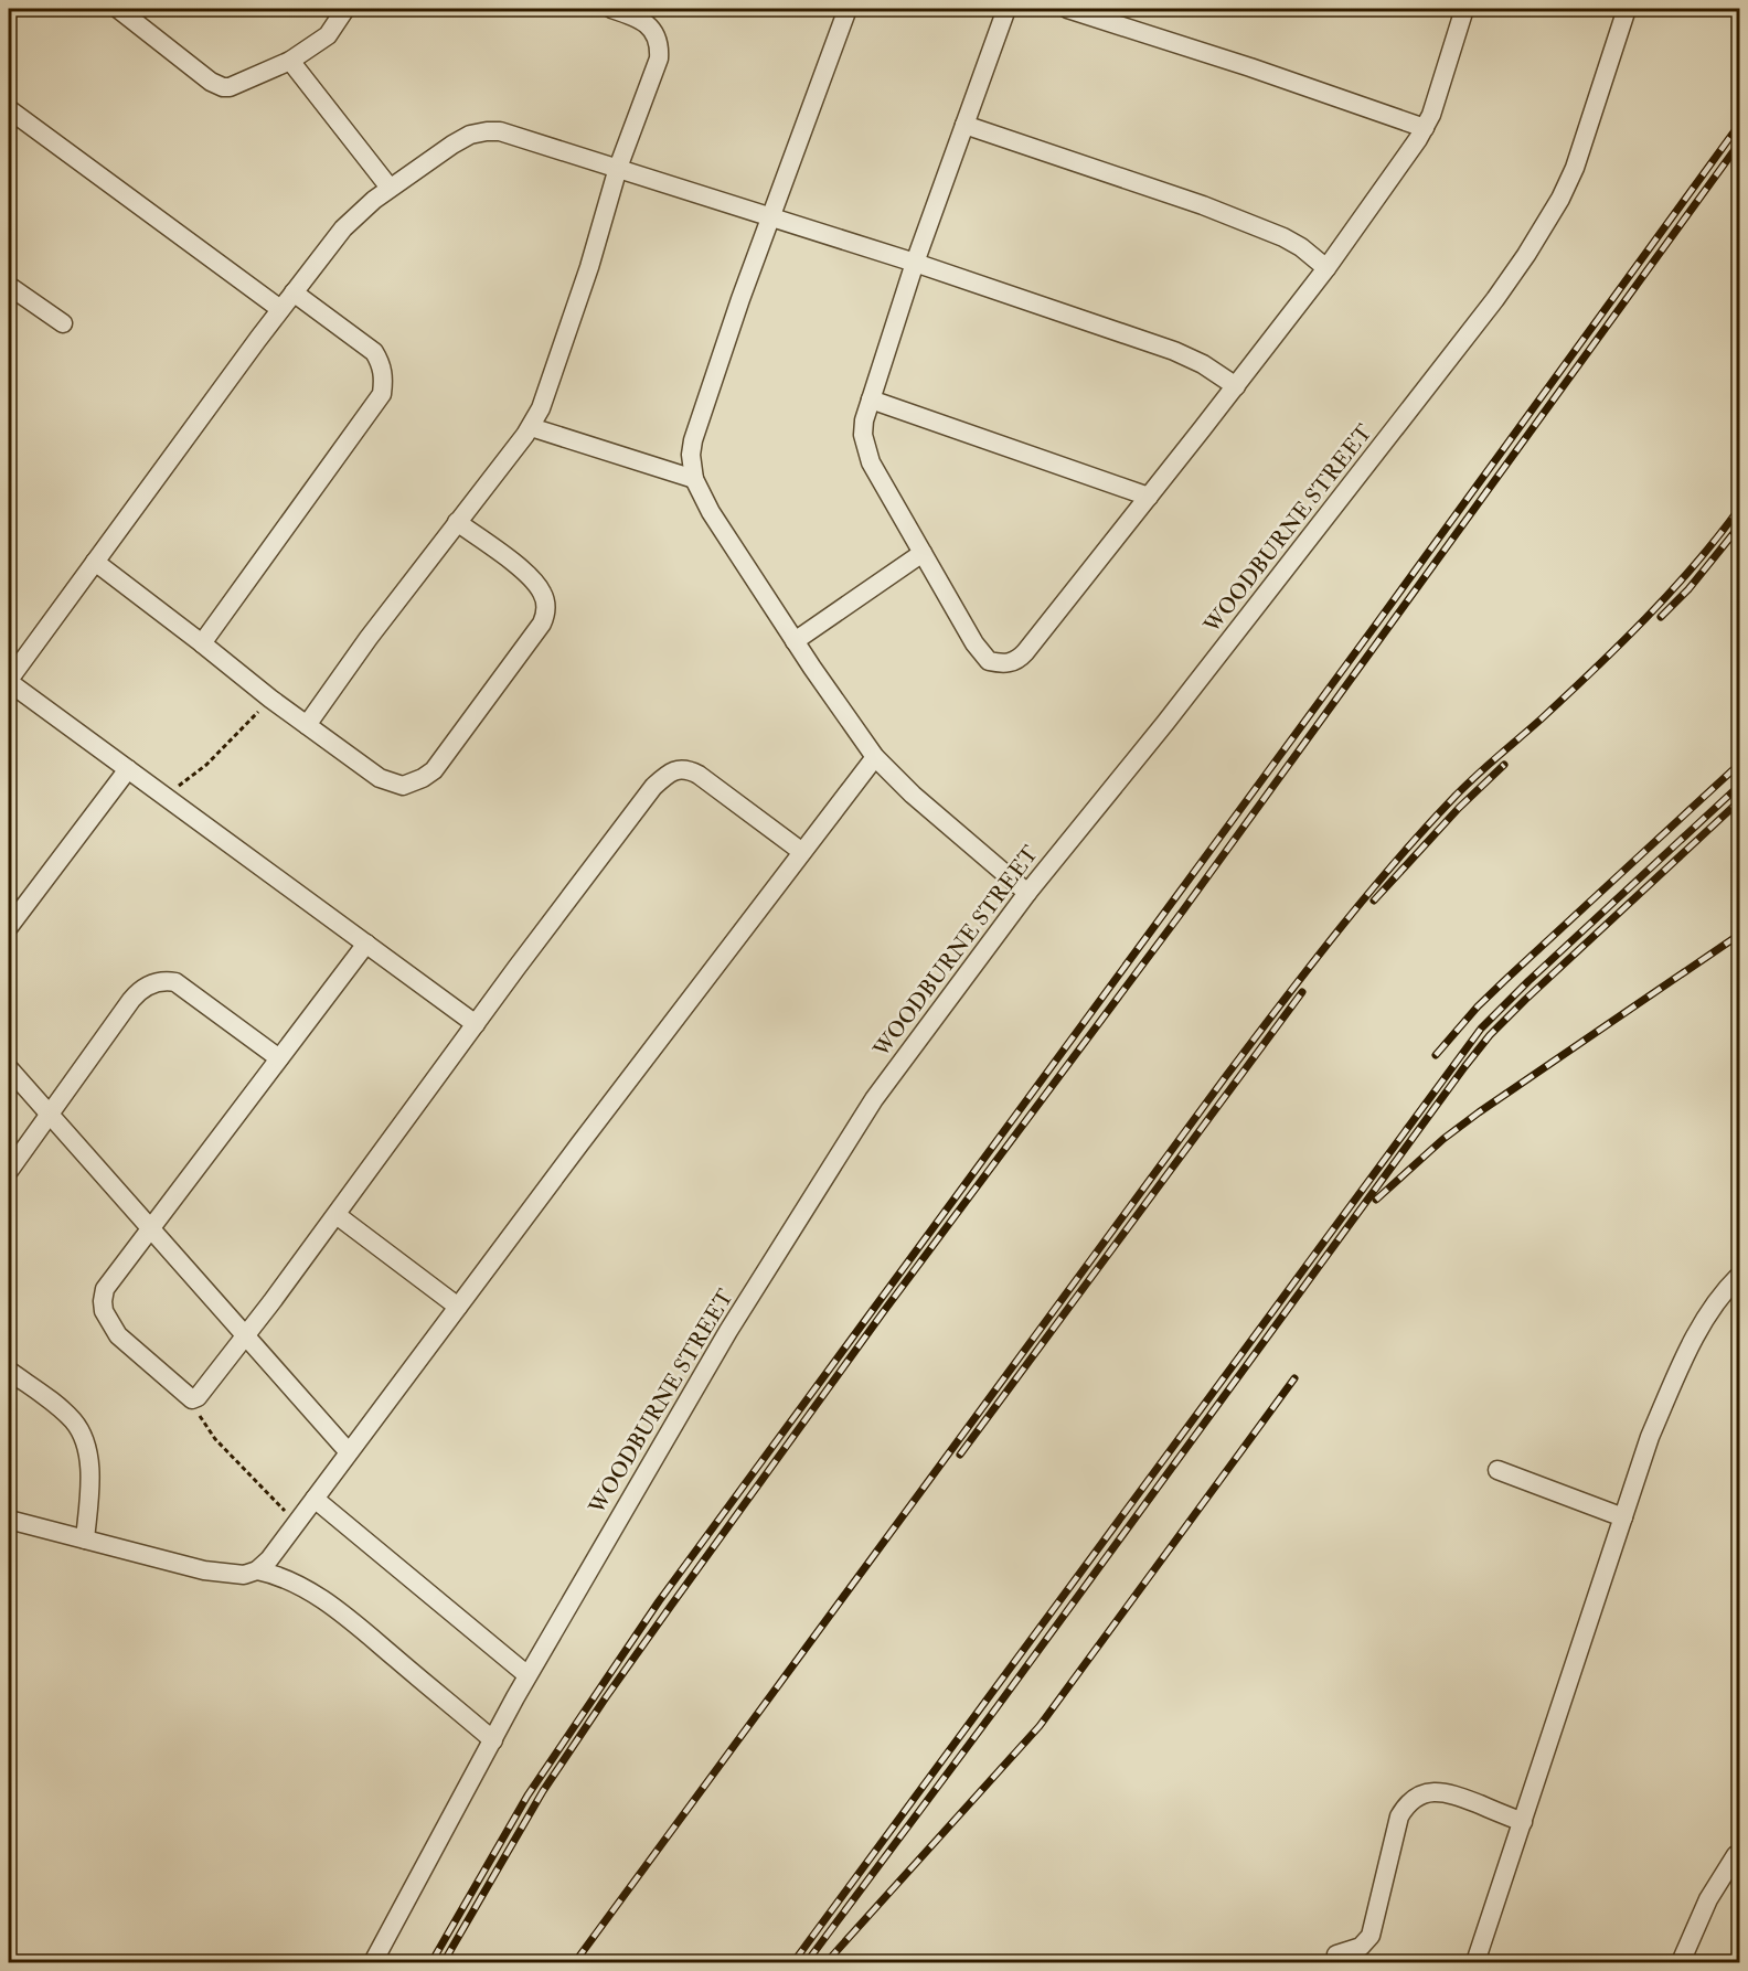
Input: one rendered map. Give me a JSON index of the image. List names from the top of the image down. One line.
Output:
{"streets":{"street":["WOODBURNE STREET"]}}
